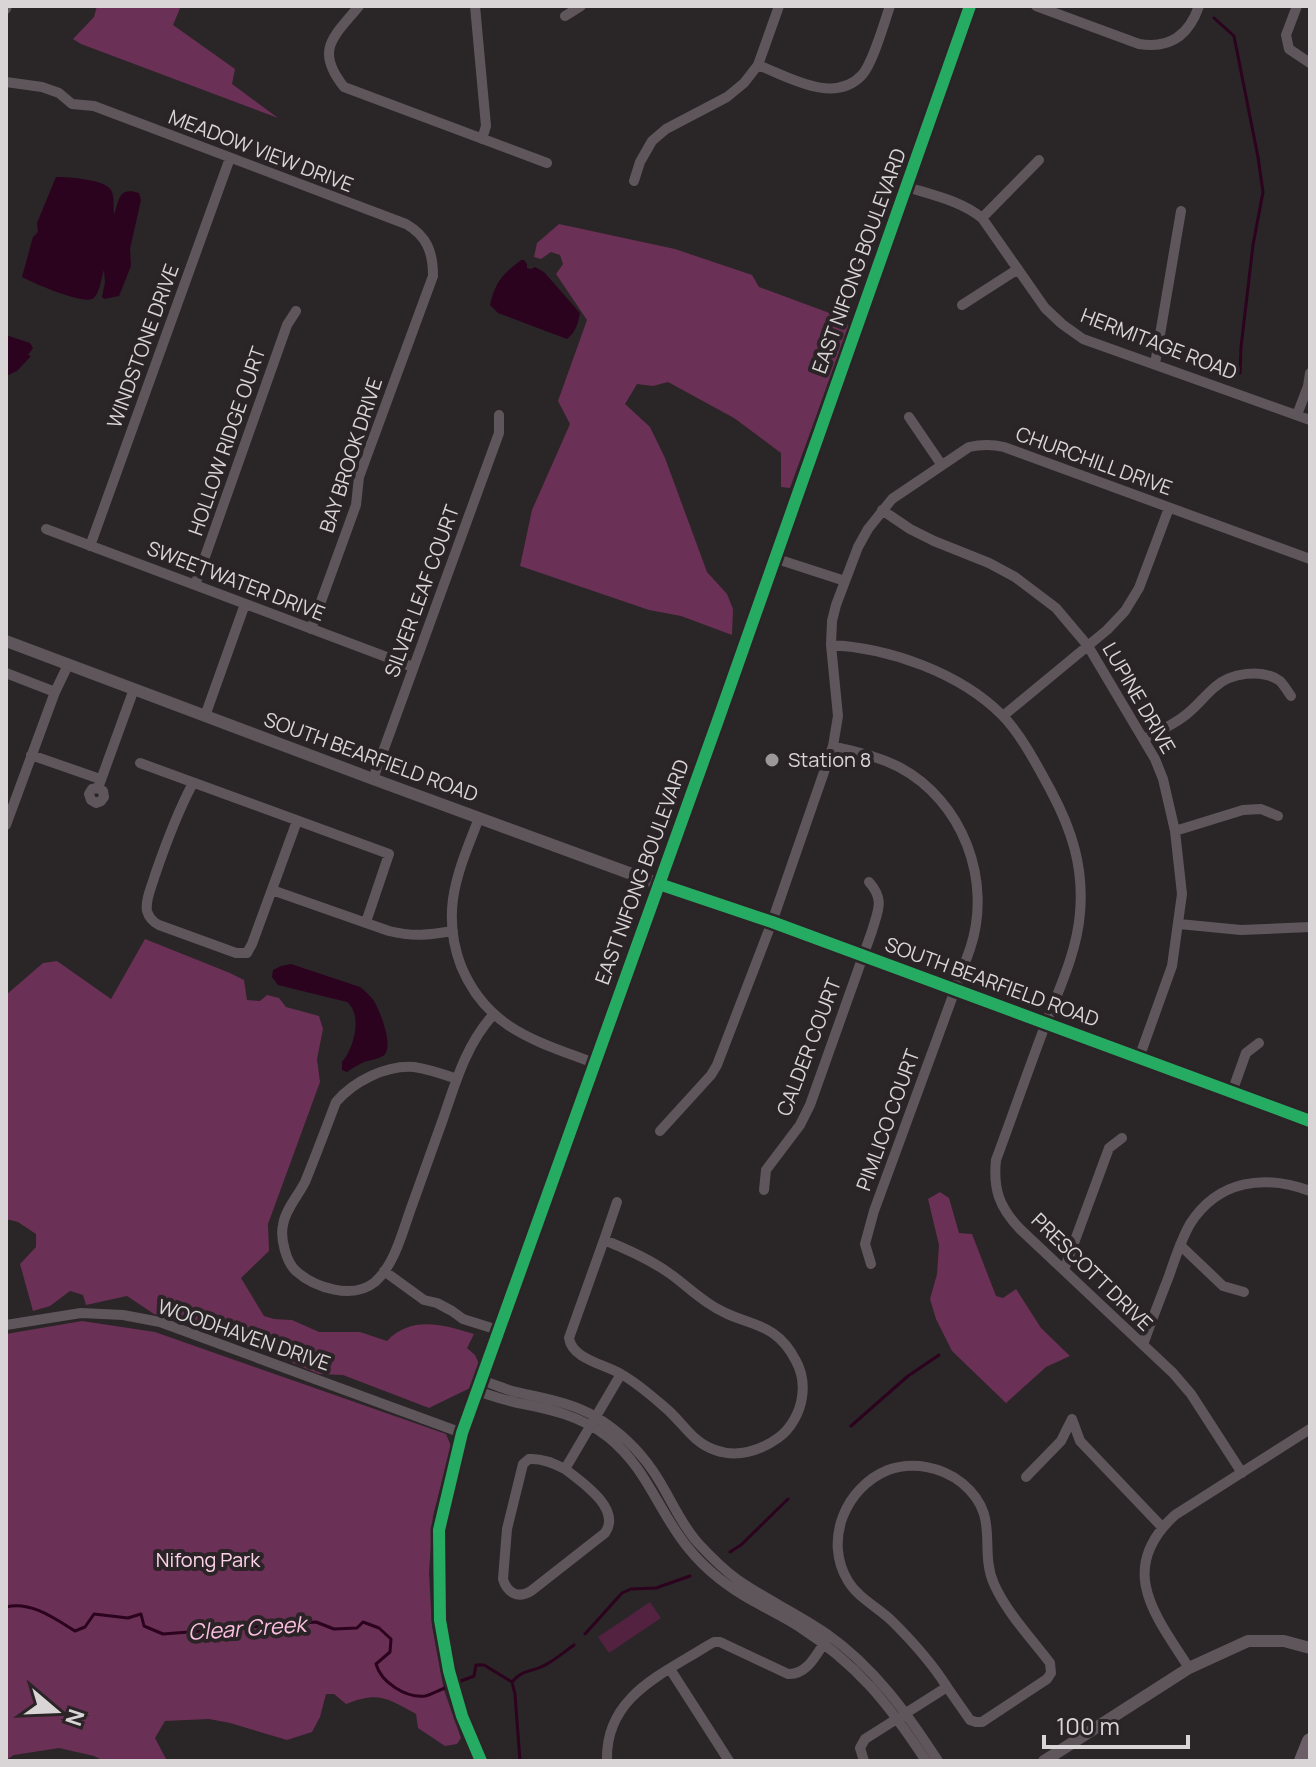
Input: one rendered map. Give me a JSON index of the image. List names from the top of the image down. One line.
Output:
{"streets":{"street":["MEADOW VIEW DRIVE","EAST NIFONG BOULEVARD","HERMITAGE ROAD","WINDSTONE DRIVE","HOLLOW RIDGE OURT","BAY BROOK DRIVE","CHURCHILL DRIVE","SWEETWATER DRIVE","SILVER LEAF COURT","LUPINE DRIVE","SOUTH BEARFIELD ROAD","CALDER COURT","PIMLICO COURT","PRESCOTT DRIVE","WOODHAVEN DRIVE"]},"crossings":[["MEADOW VIEW DRIVE","WINDSTONE DRIVE"],["MEADOW VIEW DRIVE","BAY BROOK DRIVE"],["EAST NIFONG BOULEVARD","HERMITAGE ROAD"],["EAST NIFONG BOULEVARD","SOUTH BEARFIELD ROAD"],["EAST NIFONG BOULEVARD","WOODHAVEN DRIVE"],["WINDSTONE DRIVE","SWEETWATER DRIVE"],["HOLLOW RIDGE OURT","SWEETWATER DRIVE"],["BAY BROOK DRIVE","SWEETWATER DRIVE"],["CHURCHILL DRIVE","LUPINE DRIVE"],["CHURCHILL DRIVE","SOUTH BEARFIELD ROAD"],["CHURCHILL DRIVE","PIMLICO COURT"],["CHURCHILL DRIVE","PRESCOTT DRIVE"],["SWEETWATER DRIVE","SILVER LEAF COURT"],["SILVER LEAF COURT","SOUTH BEARFIELD ROAD"],["LUPINE DRIVE","SOUTH BEARFIELD ROAD"],["SOUTH BEARFIELD ROAD","CALDER COURT"],["SOUTH BEARFIELD ROAD","PIMLICO COURT"],["SOUTH BEARFIELD ROAD","PRESCOTT DRIVE"]],"water":["Clear Creek"],"parks":["Nifong Park"],"places":["Station 8"],"scale_bar":"100 m","north":"right"}
